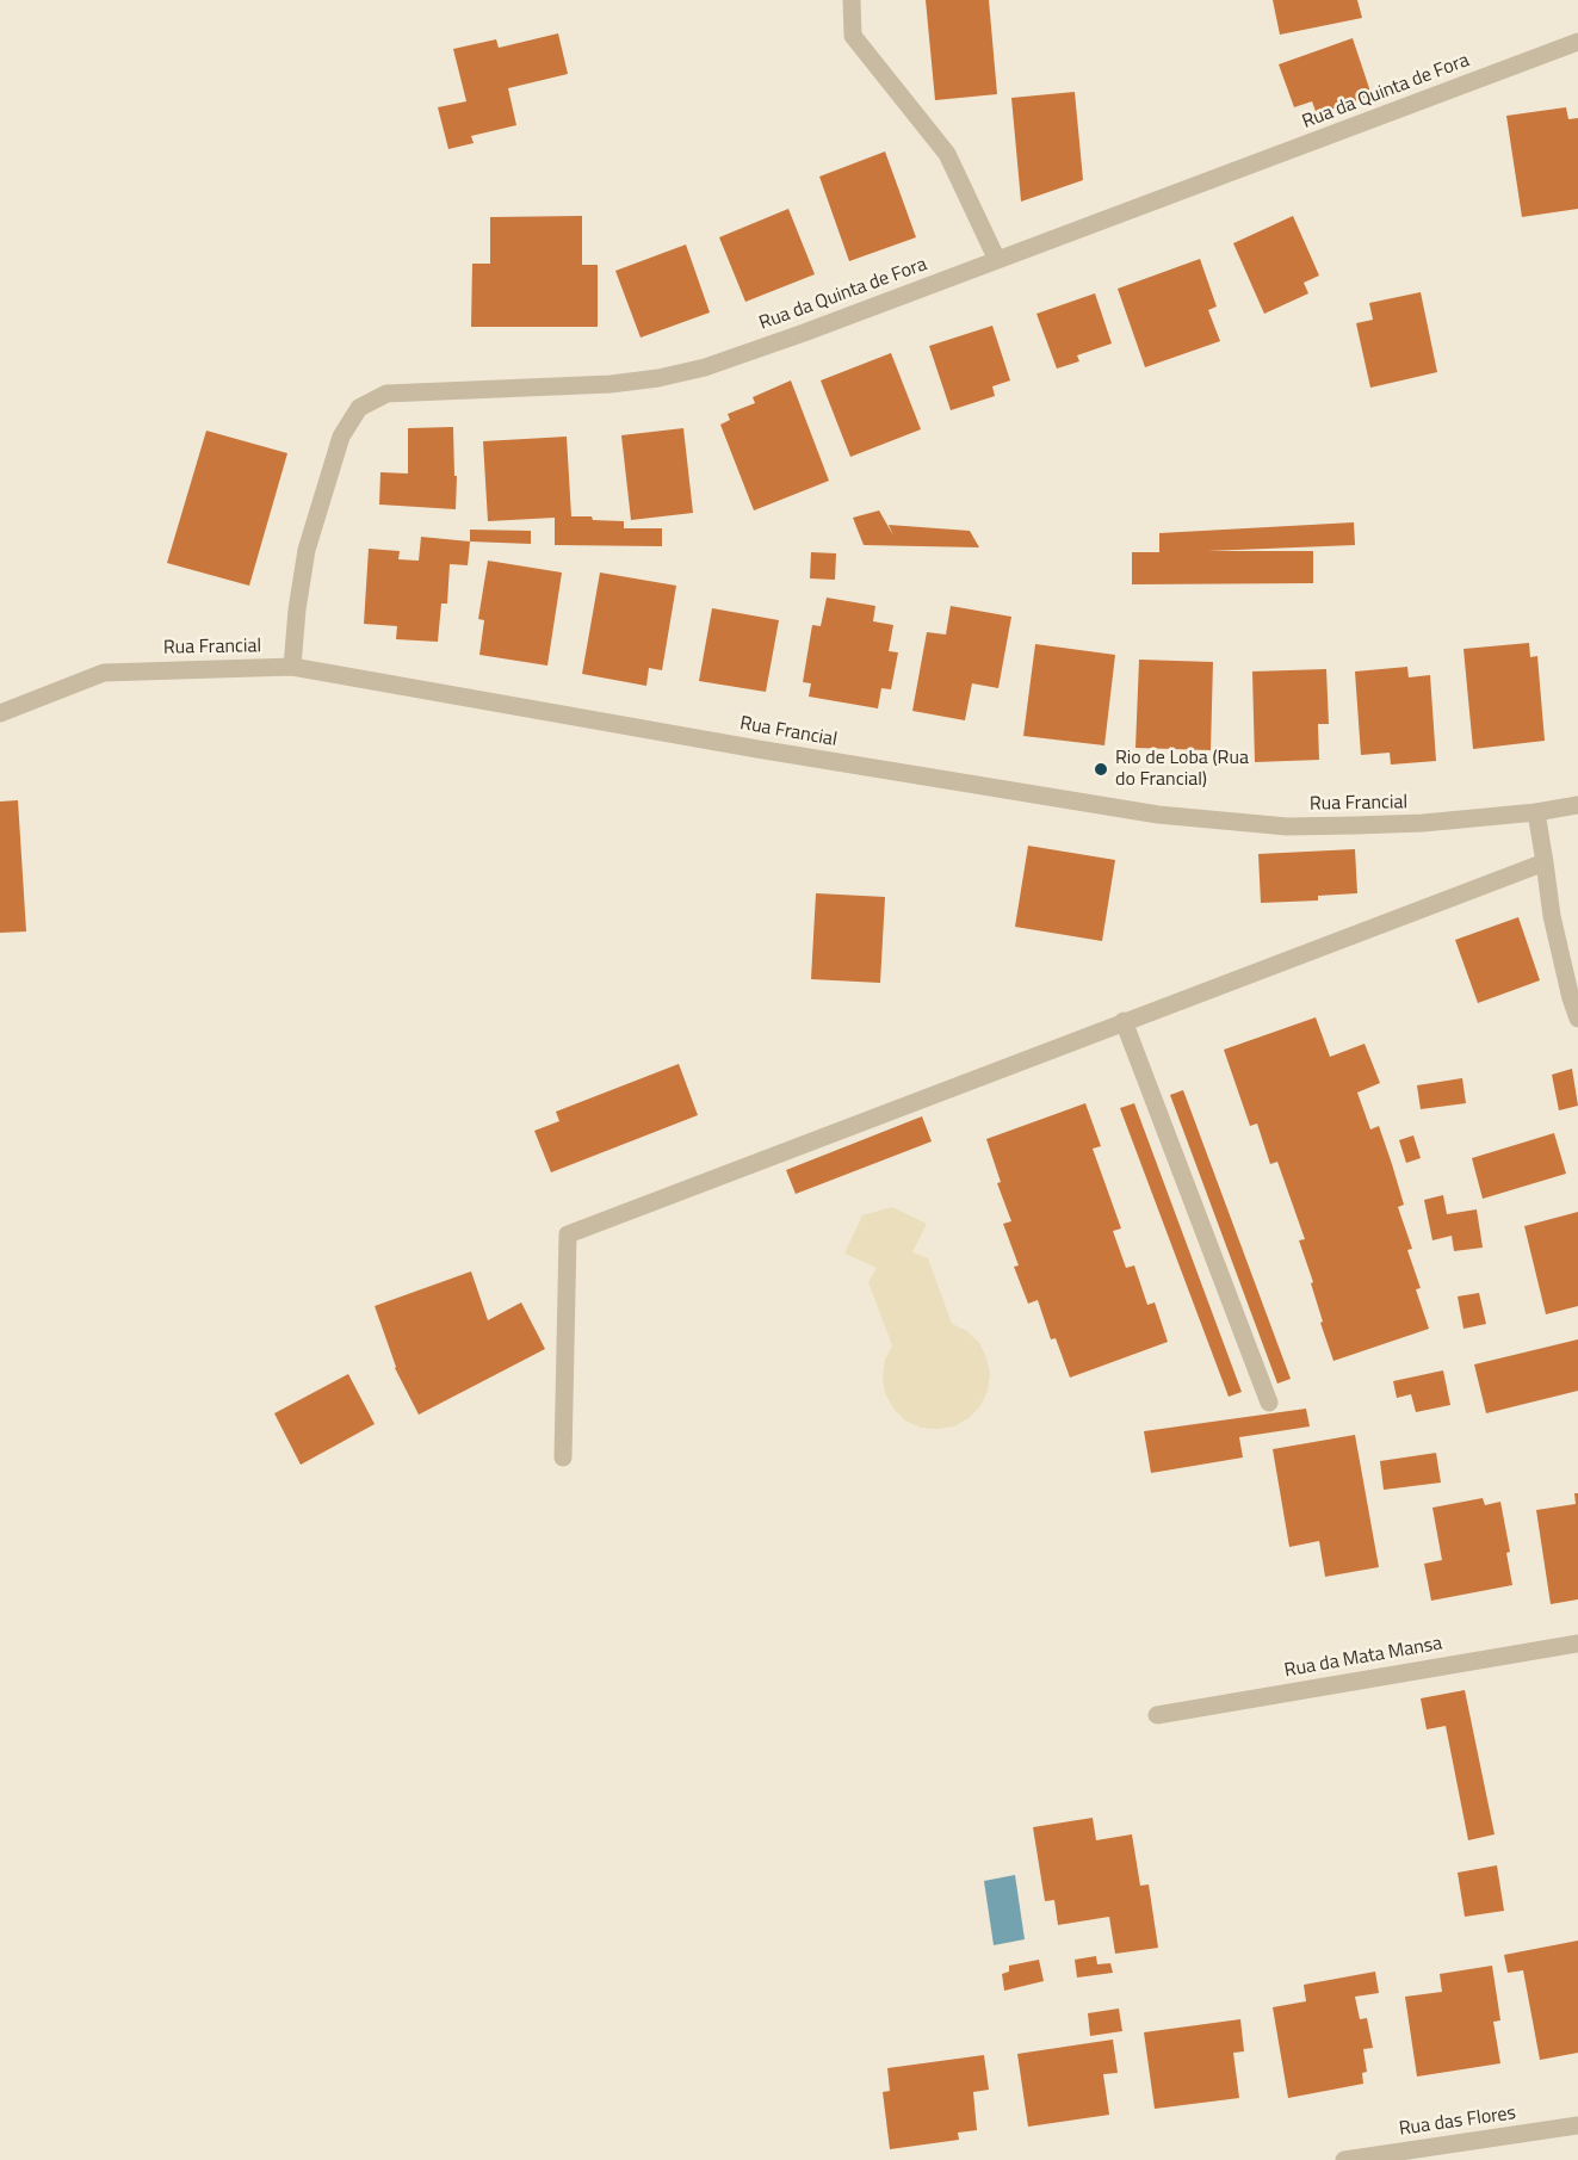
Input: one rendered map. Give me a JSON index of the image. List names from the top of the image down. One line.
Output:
{"streets":{"street":["Rua da Quinta de Fora","Rua Francial","Rua da Mata Mansa","Rua das Flores"]},"crossings":[["Rua da Quinta de Fora","Rua Francial"]],"places":["Rio de Loba (Rua do Francial)"]}
